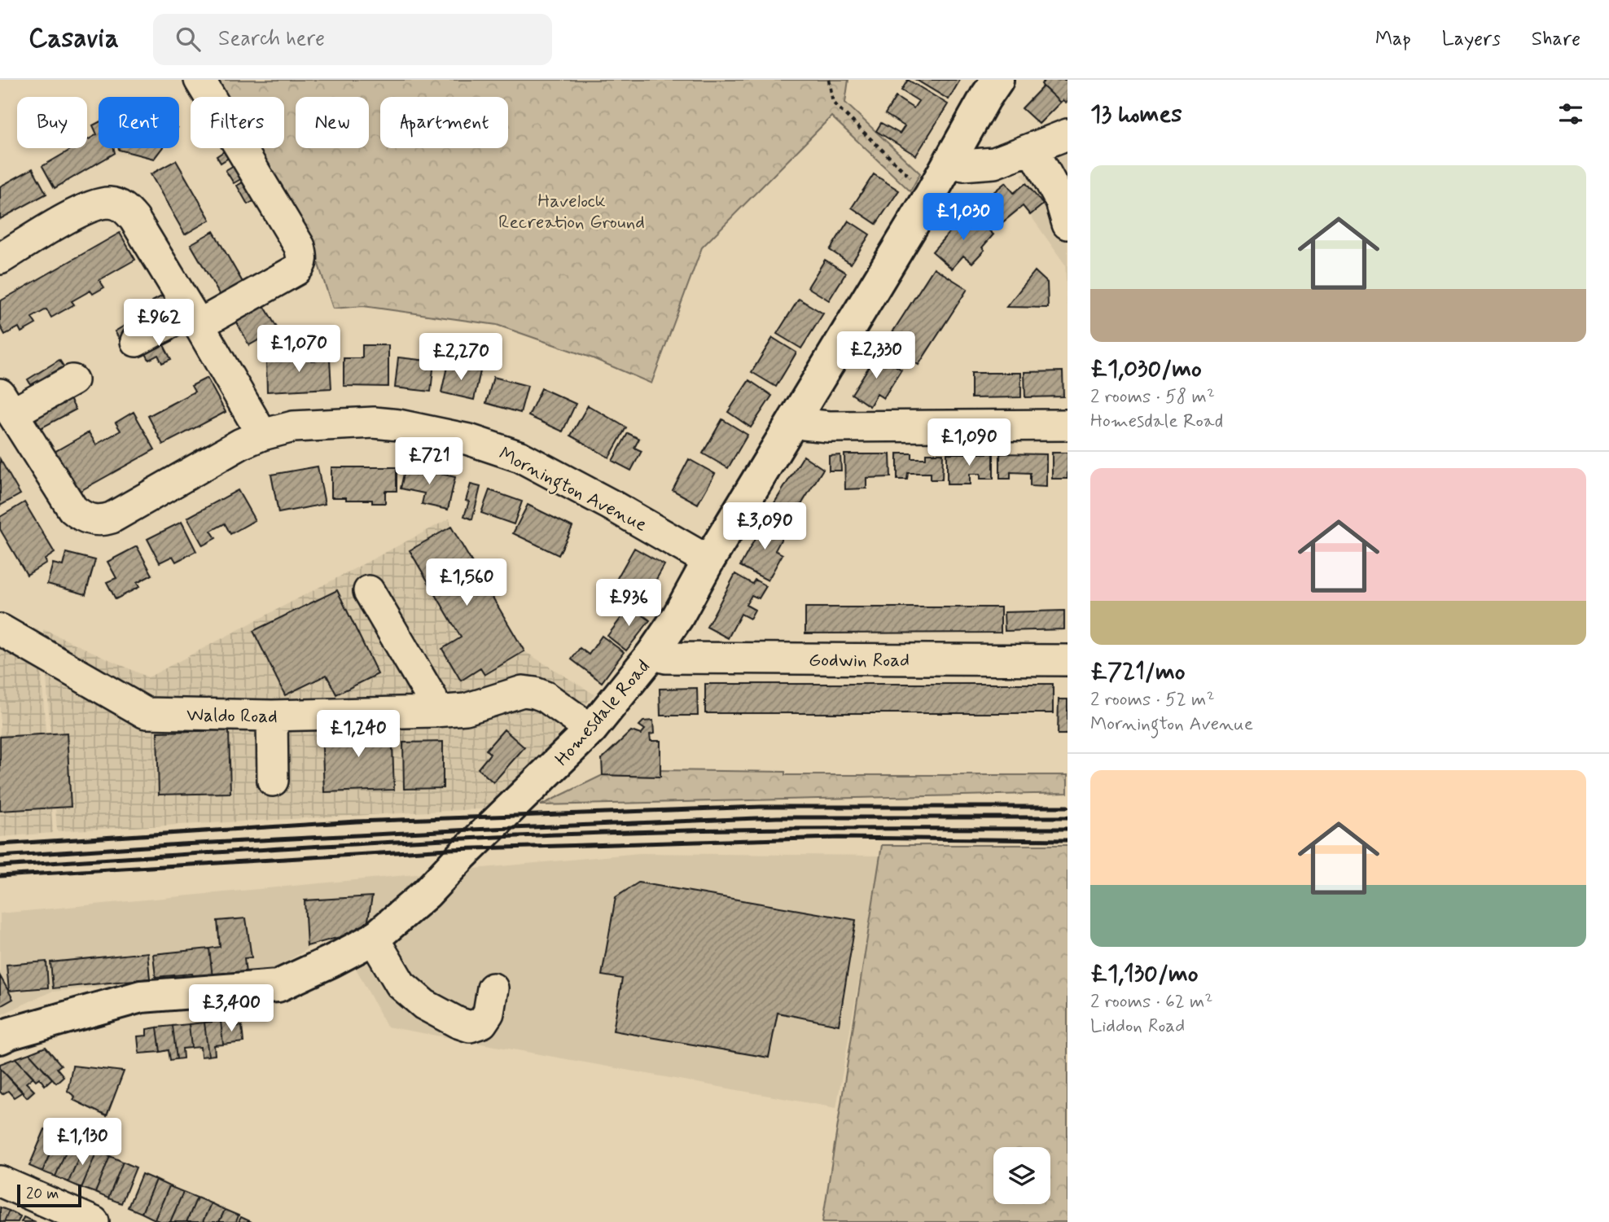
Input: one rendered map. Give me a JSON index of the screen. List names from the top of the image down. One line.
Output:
{"streets":{"main road":["Homesdale Road"],"street":["Mornington Avenue","Godwin Road","Waldo Road"]},"crossings":[["Mornington Avenue","Homesdale Road"],["Godwin Road","Homesdale Road"],["Homesdale Road","Waldo Road"]],"parks":["Havelock Recreation Ground"],"scale_bar":"20 m","page":{"header":"Casavia","search":"Search here","nav":["Map","Layers","Share"],"heading":"13 homes","chip":["Buy","Rent","Filters","New","Apartment"],"list":[{"name":"£1,030/mo","note":"2 rooms · 58 m² · Homesdale Road"},{"name":"£721/mo","note":"2 rooms · 52 m² · Mornington Avenue"},{"name":"£1,130/mo","note":"2 rooms · 62 m² · Liddon Road"}],"price":["£1,030","£962","£1,070","£2,330","£2,270","£1,090","£721","£3,090","£1,560","£936","£1,240","£3,400","£1,130"],"scale":"20 m"}}
